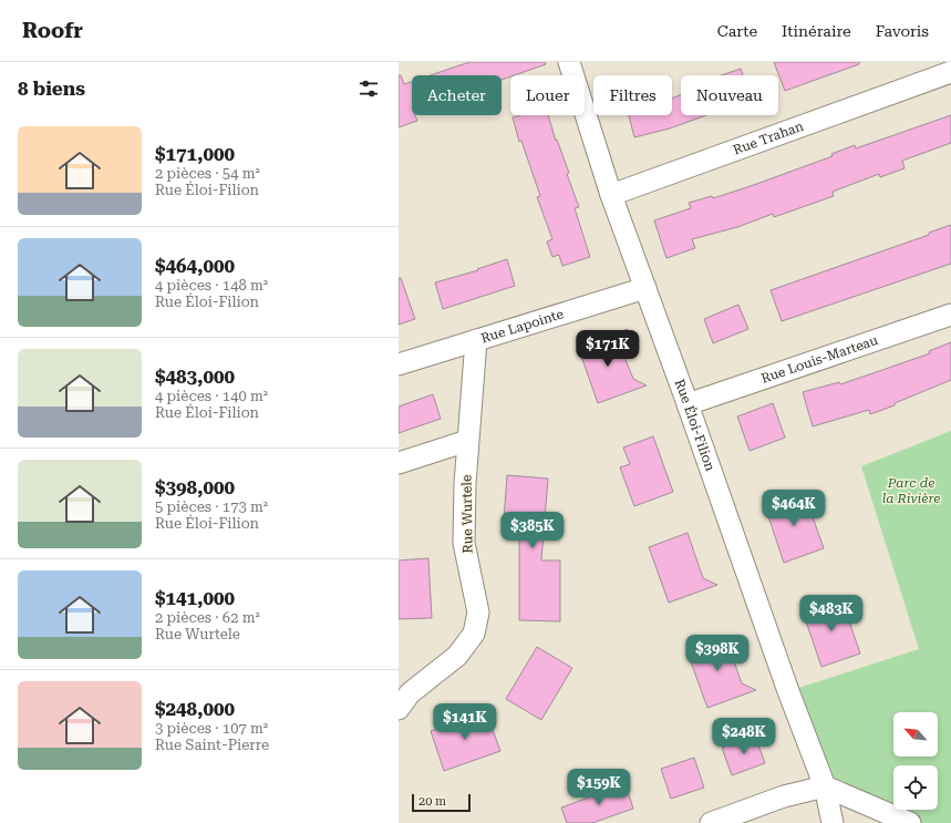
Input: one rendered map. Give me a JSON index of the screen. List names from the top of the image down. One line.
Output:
{"streets":{"street":["Rue Trahan","Rue Lapointe","Rue Louis-Marteau","Rue Éloi-Filion","Rue Wurtele"]},"crossings":[["Rue Trahan","Rue Éloi-Filion"],["Rue Lapointe","Rue Éloi-Filion"],["Rue Lapointe","Rue Wurtele"],["Rue Louis-Marteau","Rue Éloi-Filion"]],"parks":["Parc de la Rivière"],"scale_bar":"20 m","north":"top left","page":{"header":"Roofr","nav":["Carte","Itinéraire","Favoris"],"heading":"8 biens","chip":["Acheter","Louer","Filtres","Nouveau"],"list":[{"name":"$171,000","note":"2 pièces · 54 m² · Rue Éloi-Filion"},{"name":"$464,000","note":"4 pièces · 148 m² · Rue Éloi-Filion"},{"name":"$483,000","note":"4 pièces · 140 m² · Rue Éloi-Filion"},{"name":"$398,000","note":"5 pièces · 173 m² · Rue Éloi-Filion"},{"name":"$141,000","note":"2 pièces · 62 m² · Rue Wurtele"},{"name":"$248,000","note":"3 pièces · 107 m² · Rue Saint-Pierre"}],"price":["$171K","$464K","$385K","$483K","$398K","$141K","$248K","$159K"],"scale":"20 m"}}
